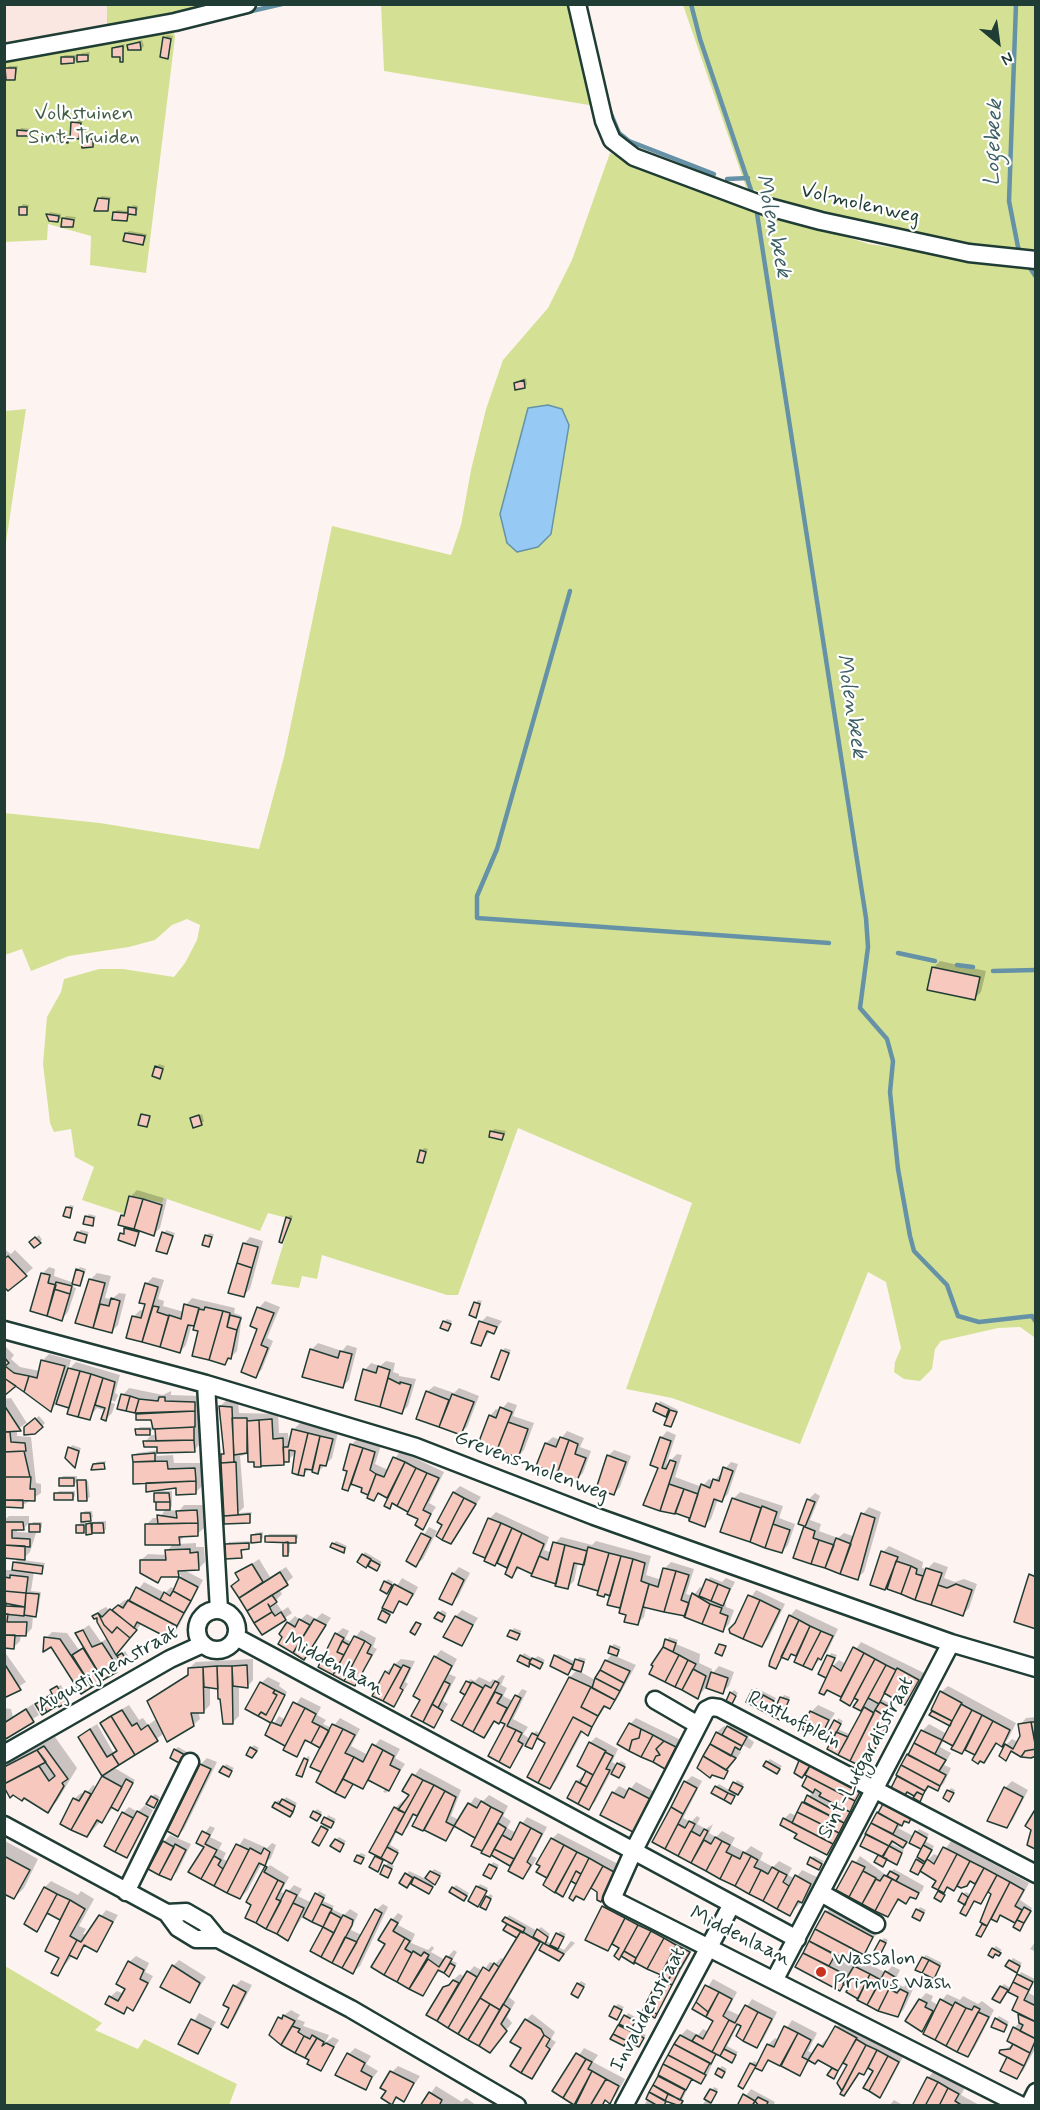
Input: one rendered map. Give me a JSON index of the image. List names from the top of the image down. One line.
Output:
{"streets":{"street":["Volmolenweg","Grevensmolenweg","Middenlaan","Augustijnenstraat","Rusthofplein","Sint-Lutgardisstraat","Invalidenstraat"]},"crossings":[["Grevensmolenweg","Sint-Lutgardisstraat"],["Middenlaan","Augustijnenstraat"],["Middenlaan","Rusthofplein"],["Middenlaan","Sint-Lutgardisstraat"],["Middenlaan","Invalidenstraat"],["Rusthofplein","Sint-Lutgardisstraat"]],"water":["Logebeek","Molenbeek"],"parks":["Volkstuinen Sint-Truiden"],"places":["Wassalon Primus Wash"],"north":"bottom right"}
